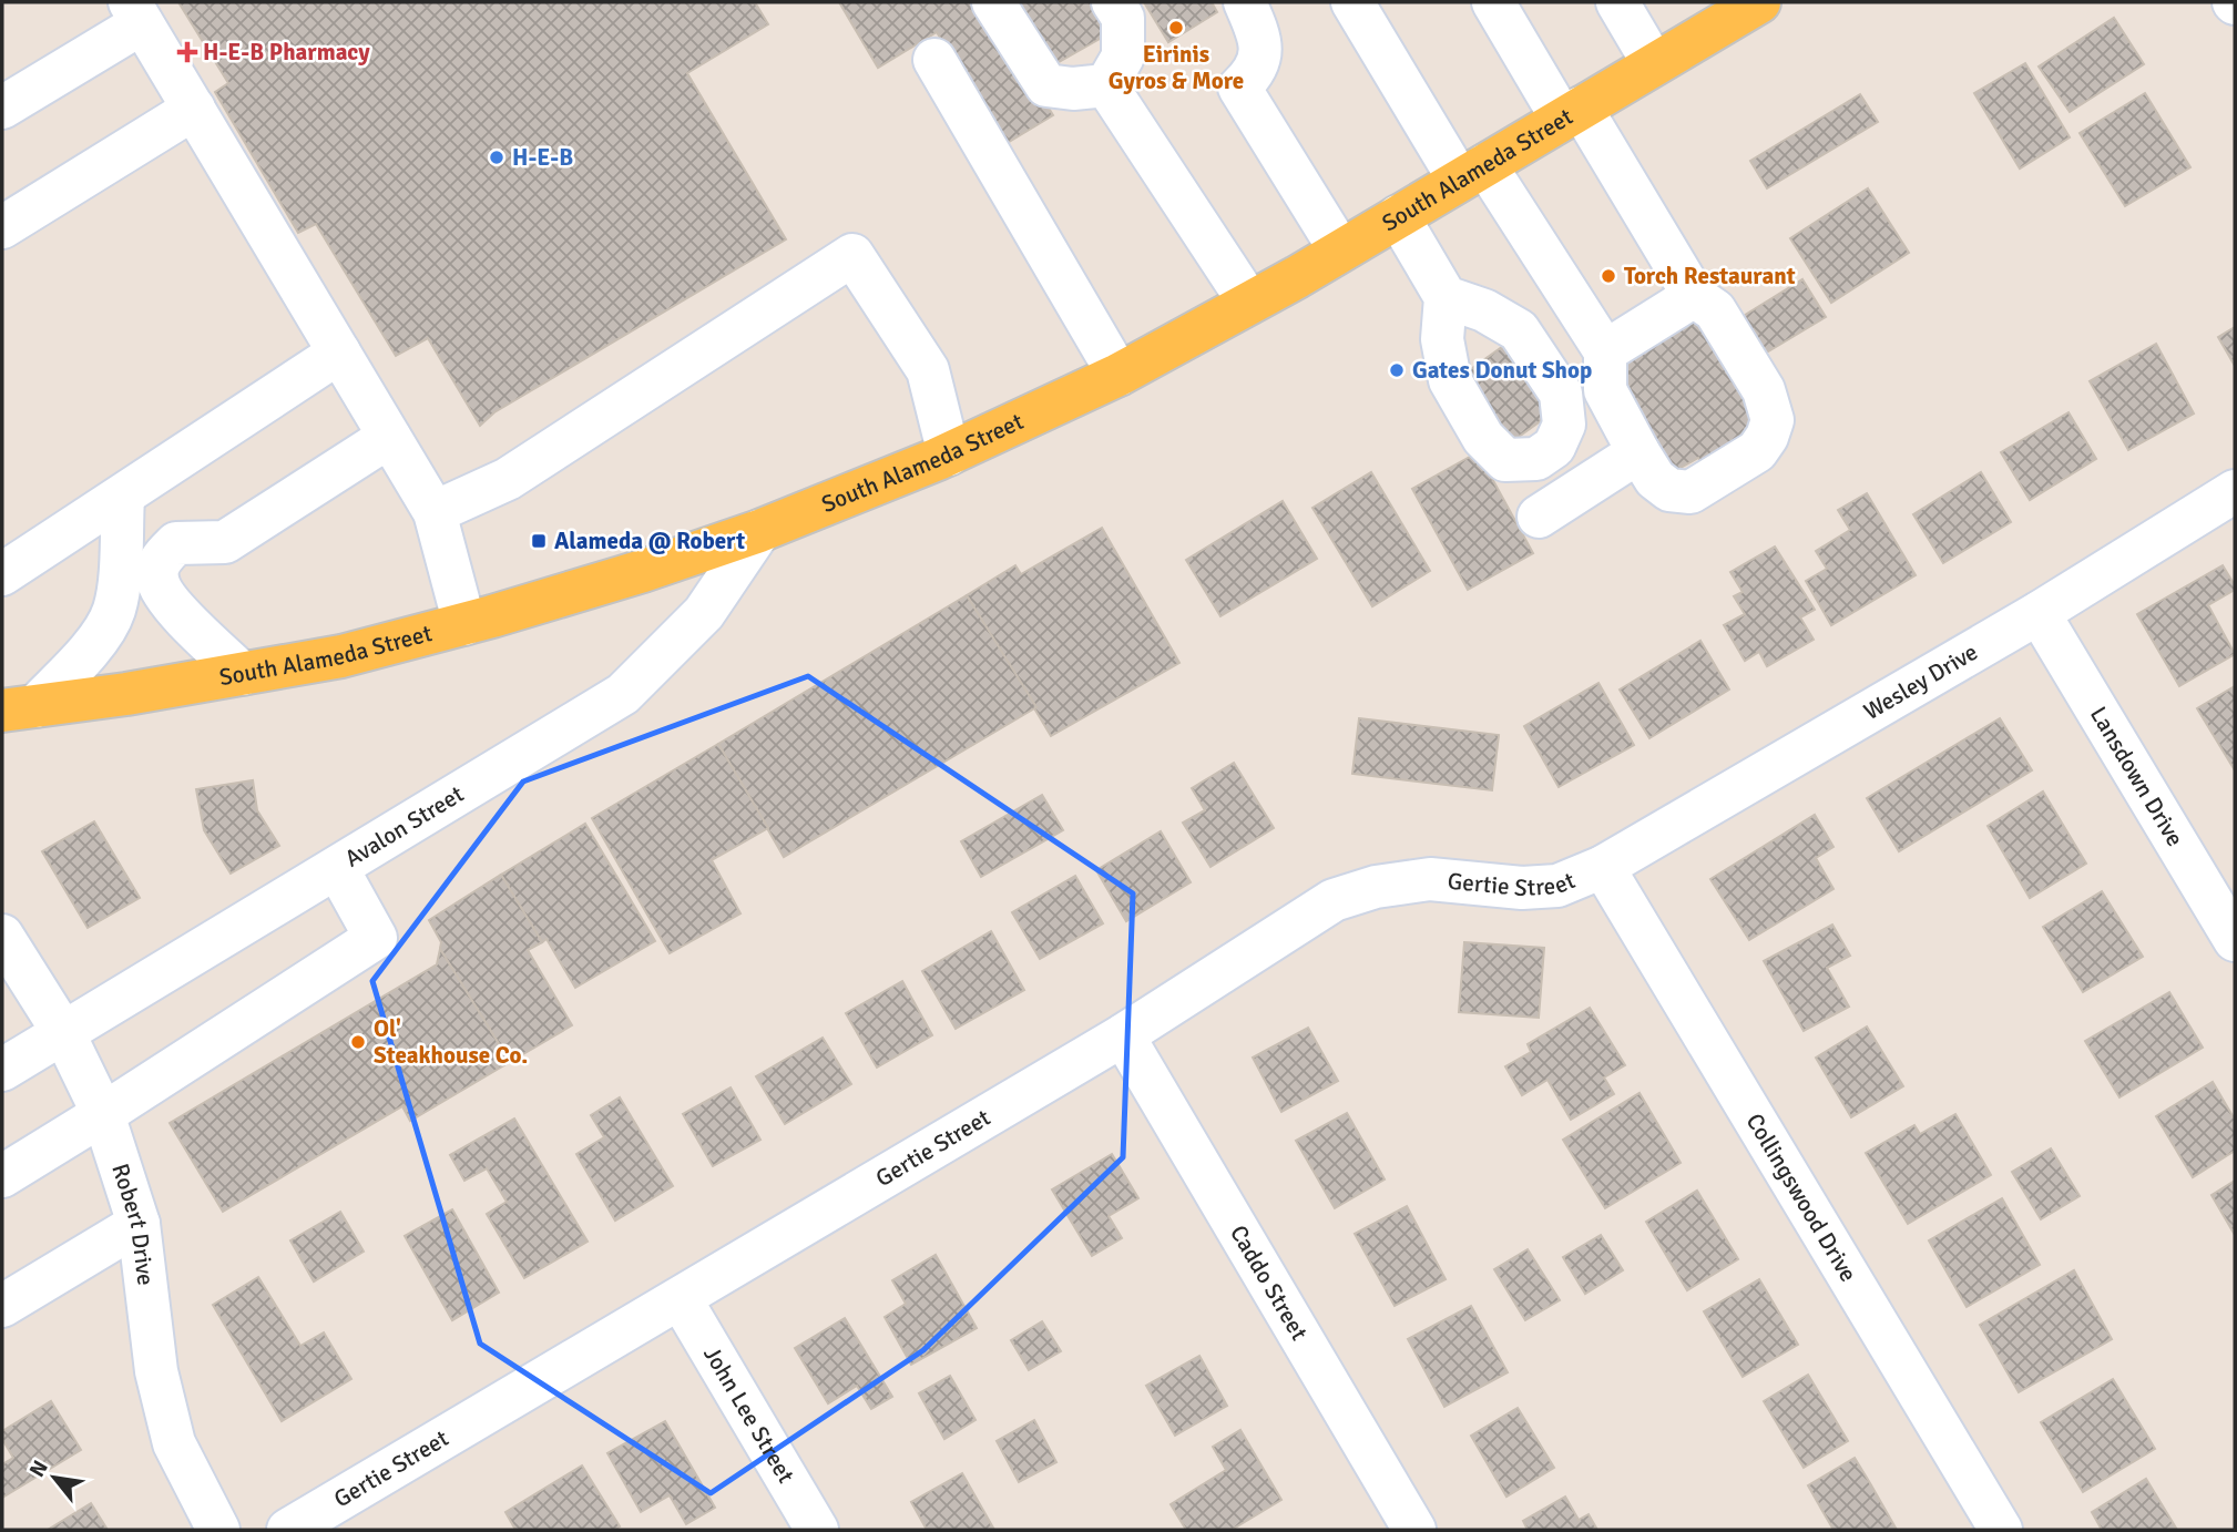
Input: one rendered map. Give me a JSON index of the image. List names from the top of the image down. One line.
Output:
{"streets":{"main road":["South Alameda Street"],"street":["Wesley Drive","Lansdown Drive","Avalon Street","Gertie Street","Collingswood Drive","Robert Drive","Caddo Street","John Lee Street"]},"crossings":[["South Alameda Street","Avalon Street"],["Wesley Drive","Lansdown Drive"],["Wesley Drive","Gertie Street"],["Wesley Drive","Collingswood Drive"],["Avalon Street","Robert Drive"],["Gertie Street","Collingswood Drive"],["Gertie Street","Caddo Street"],["Gertie Street","John Lee Street"]],"places":{"other":["Eirinis Gyros & More","H-E-B","Torch Restaurant","Gates Donut Shop","Ol' Steakhouse Co."],"health":["H-E-B Pharmacy"],"transit":["Alameda @ Robert"]},"north":"top left"}
